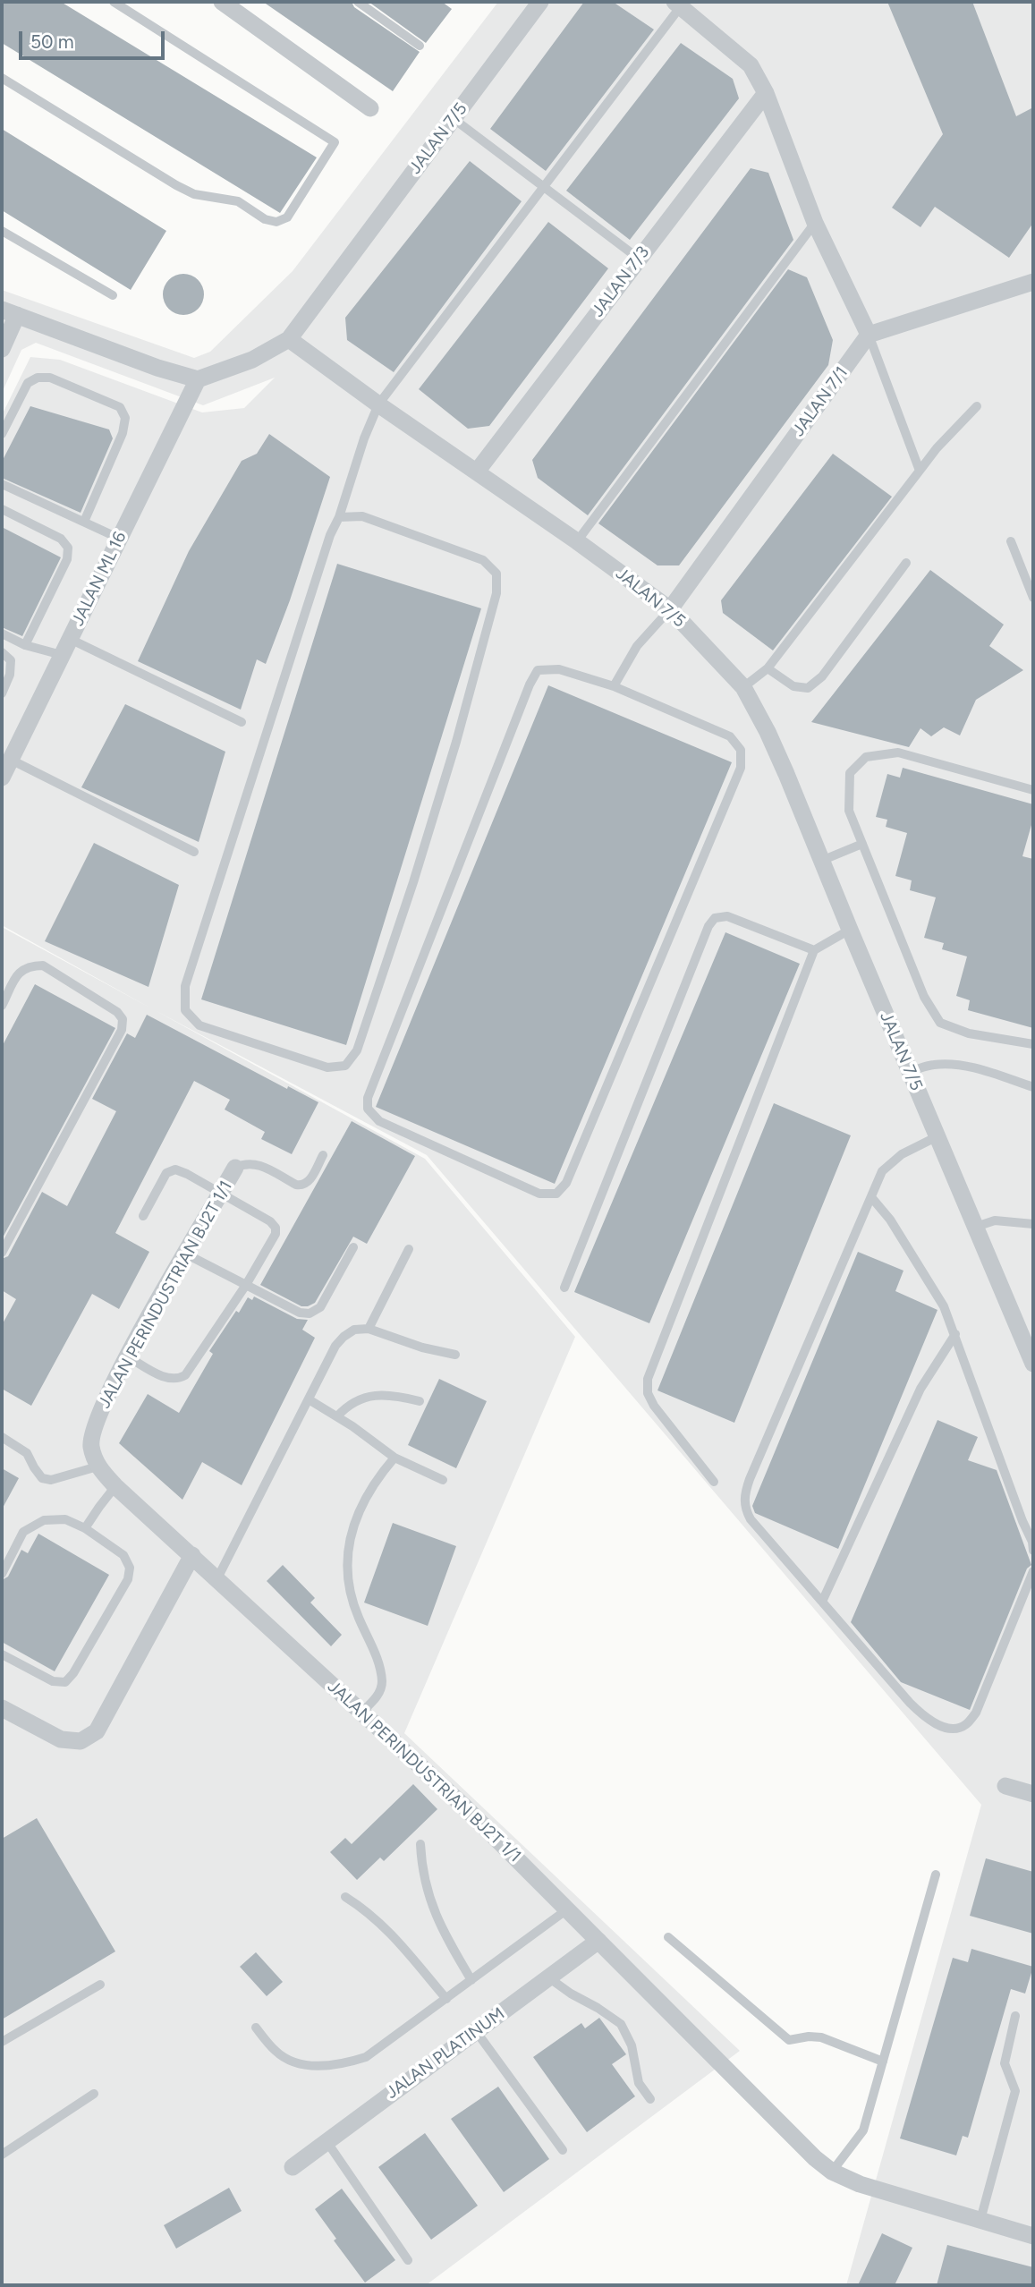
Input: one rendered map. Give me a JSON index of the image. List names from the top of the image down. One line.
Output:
{"streets":{"street":["JALAN 7/5","JALAN 7/3","JALAN 7/1","JALAN ML 16","JALAN PERINDUSTRIAN BJ2T 1/1","JALAN PLATINUM"]},"crossings":[["JALAN 7/5","JALAN 7/3"],["JALAN 7/5","JALAN 7/1"],["JALAN PERINDUSTRIAN BJ2T 1/1","JALAN PLATINUM"]],"scale_bar":"50 m"}
